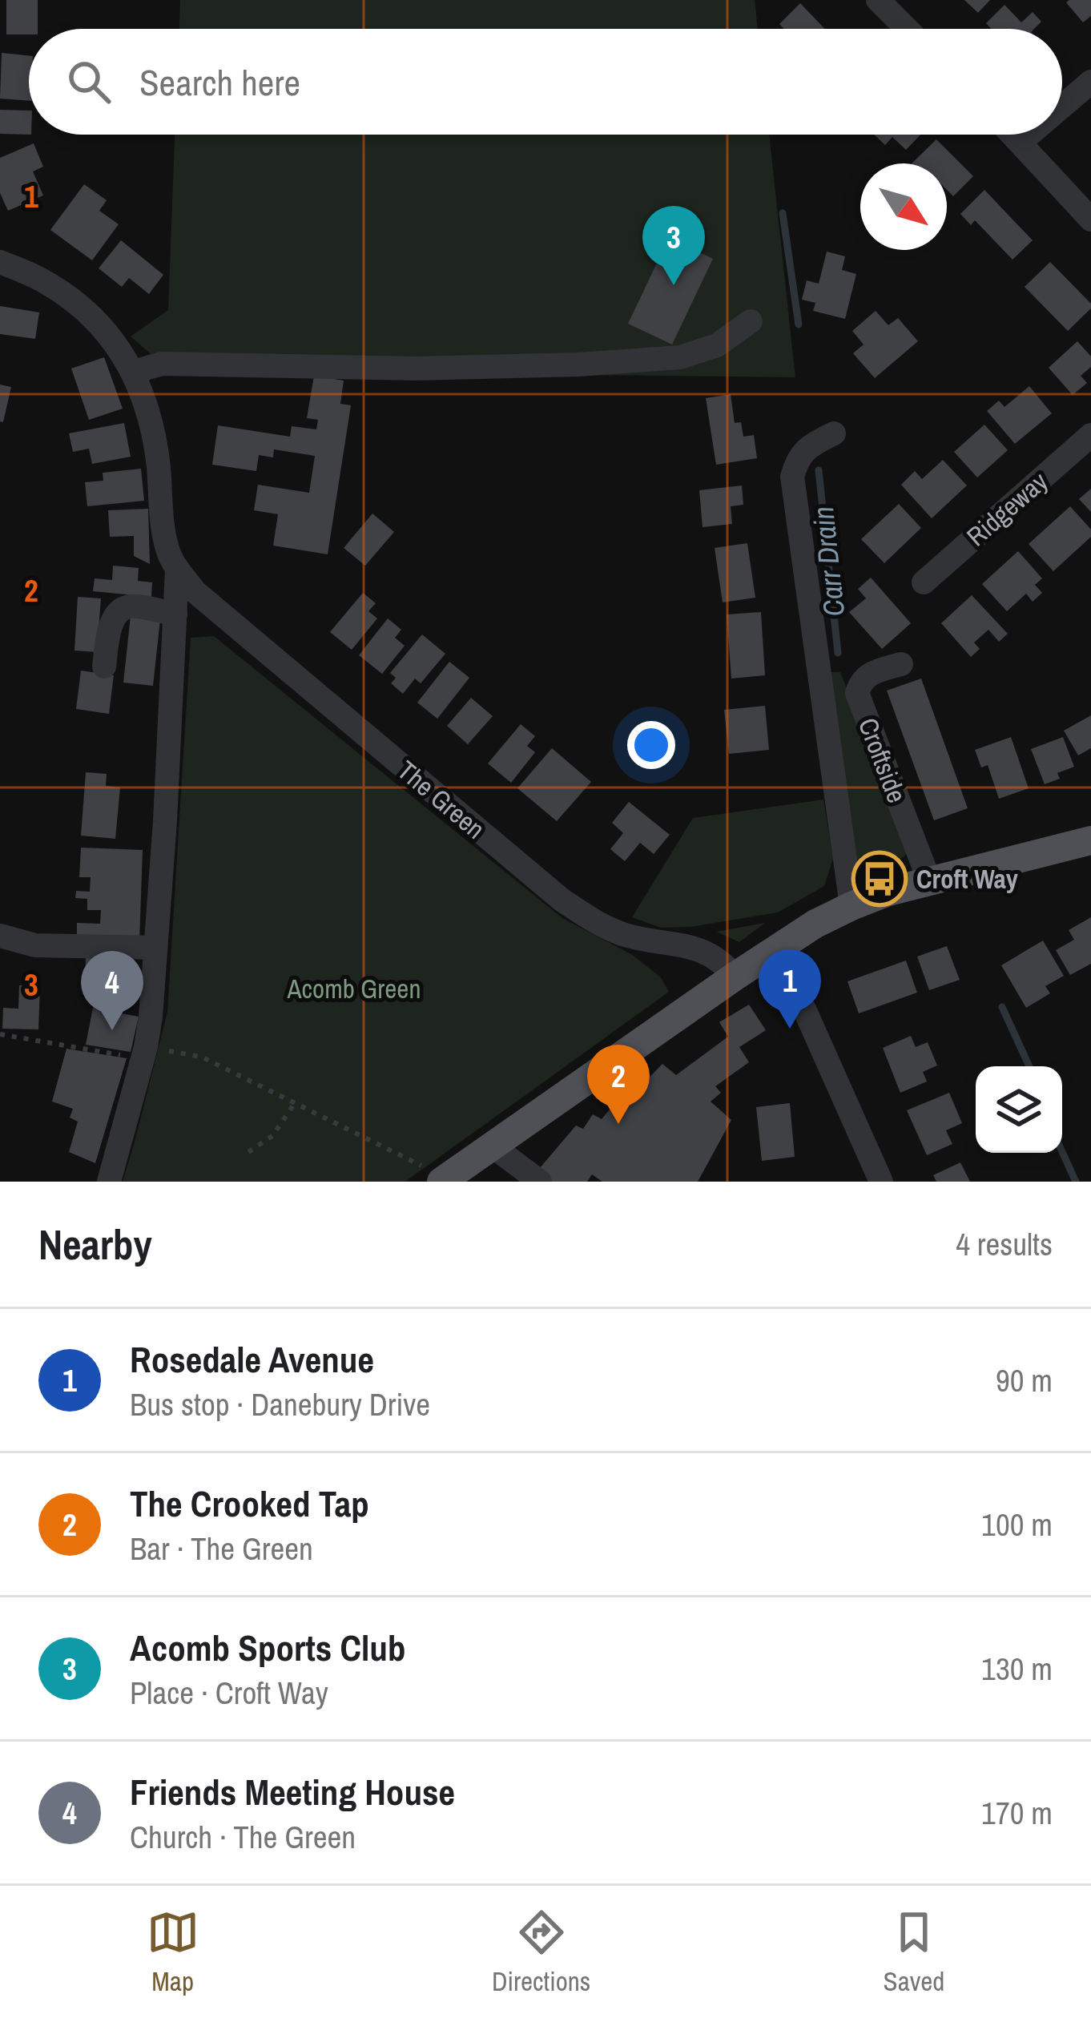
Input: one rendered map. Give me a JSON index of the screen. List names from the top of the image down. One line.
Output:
{"streets":{"street":["Ridgeway","Croftside","The Green"]},"water":["Carr Drain"],"parks":["Acomb Green"],"places":{"bus stop":["Croft Way"]},"north":"bottom right","page":{"search":"Search here","pins":["3","1","4","2"],"heading":["Nearby","4 results"],"list":[{"mark":"1","name":"Rosedale Avenue","note":"Bus stop · Danebury Drive","value":"90 m"},{"mark":"2","name":"The Crooked Tap","note":"Bar · The Green","value":"100 m"},{"mark":"3","name":"Acomb Sports Club","note":"Place · Croft Way","value":"130 m"},{"mark":"4","name":"Friends Meeting House","note":"Church · The Green","value":"170 m"}],"nav":["Map","Directions","Saved"]},"grid":{"rows":["1","2","3"]}}
